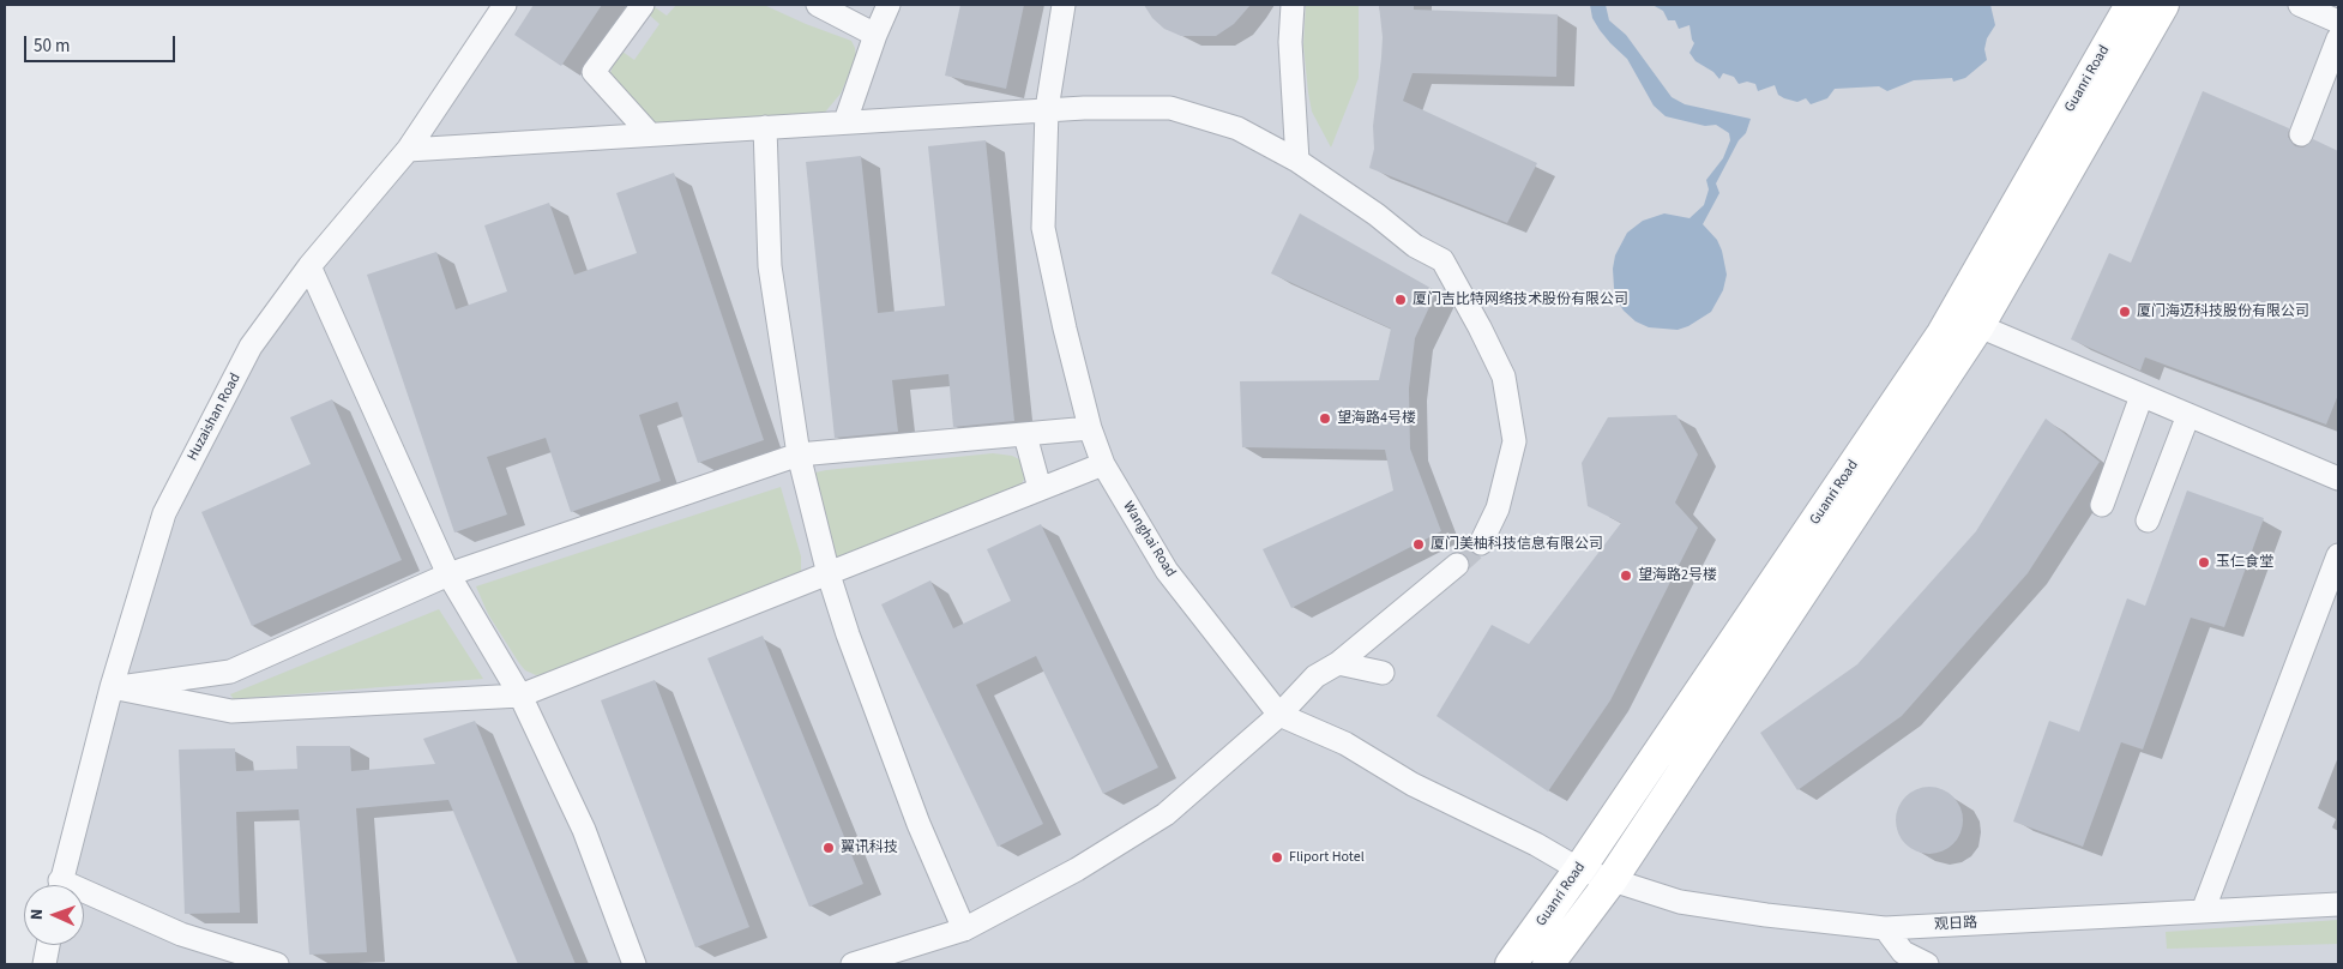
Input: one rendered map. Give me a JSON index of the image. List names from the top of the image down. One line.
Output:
{"streets":{"street":["Guanri Road","Huzaishan Road","Wanghai Road","观日路"]},"crossings":[["Guanri Road","Wanghai Road"],["Guanri Road","观日路"],["Wanghai Road","观日路"]],"places":["厦门吉比特网络技术股份有限公司","厦门海迈科技股份有限公司","望海路4号楼","厦门美柚科技信息有限公司","玉仁食堂","望海路2号楼","翼讯科技","Fliport Hotel"],"scale_bar":"50 m","north":"left"}
